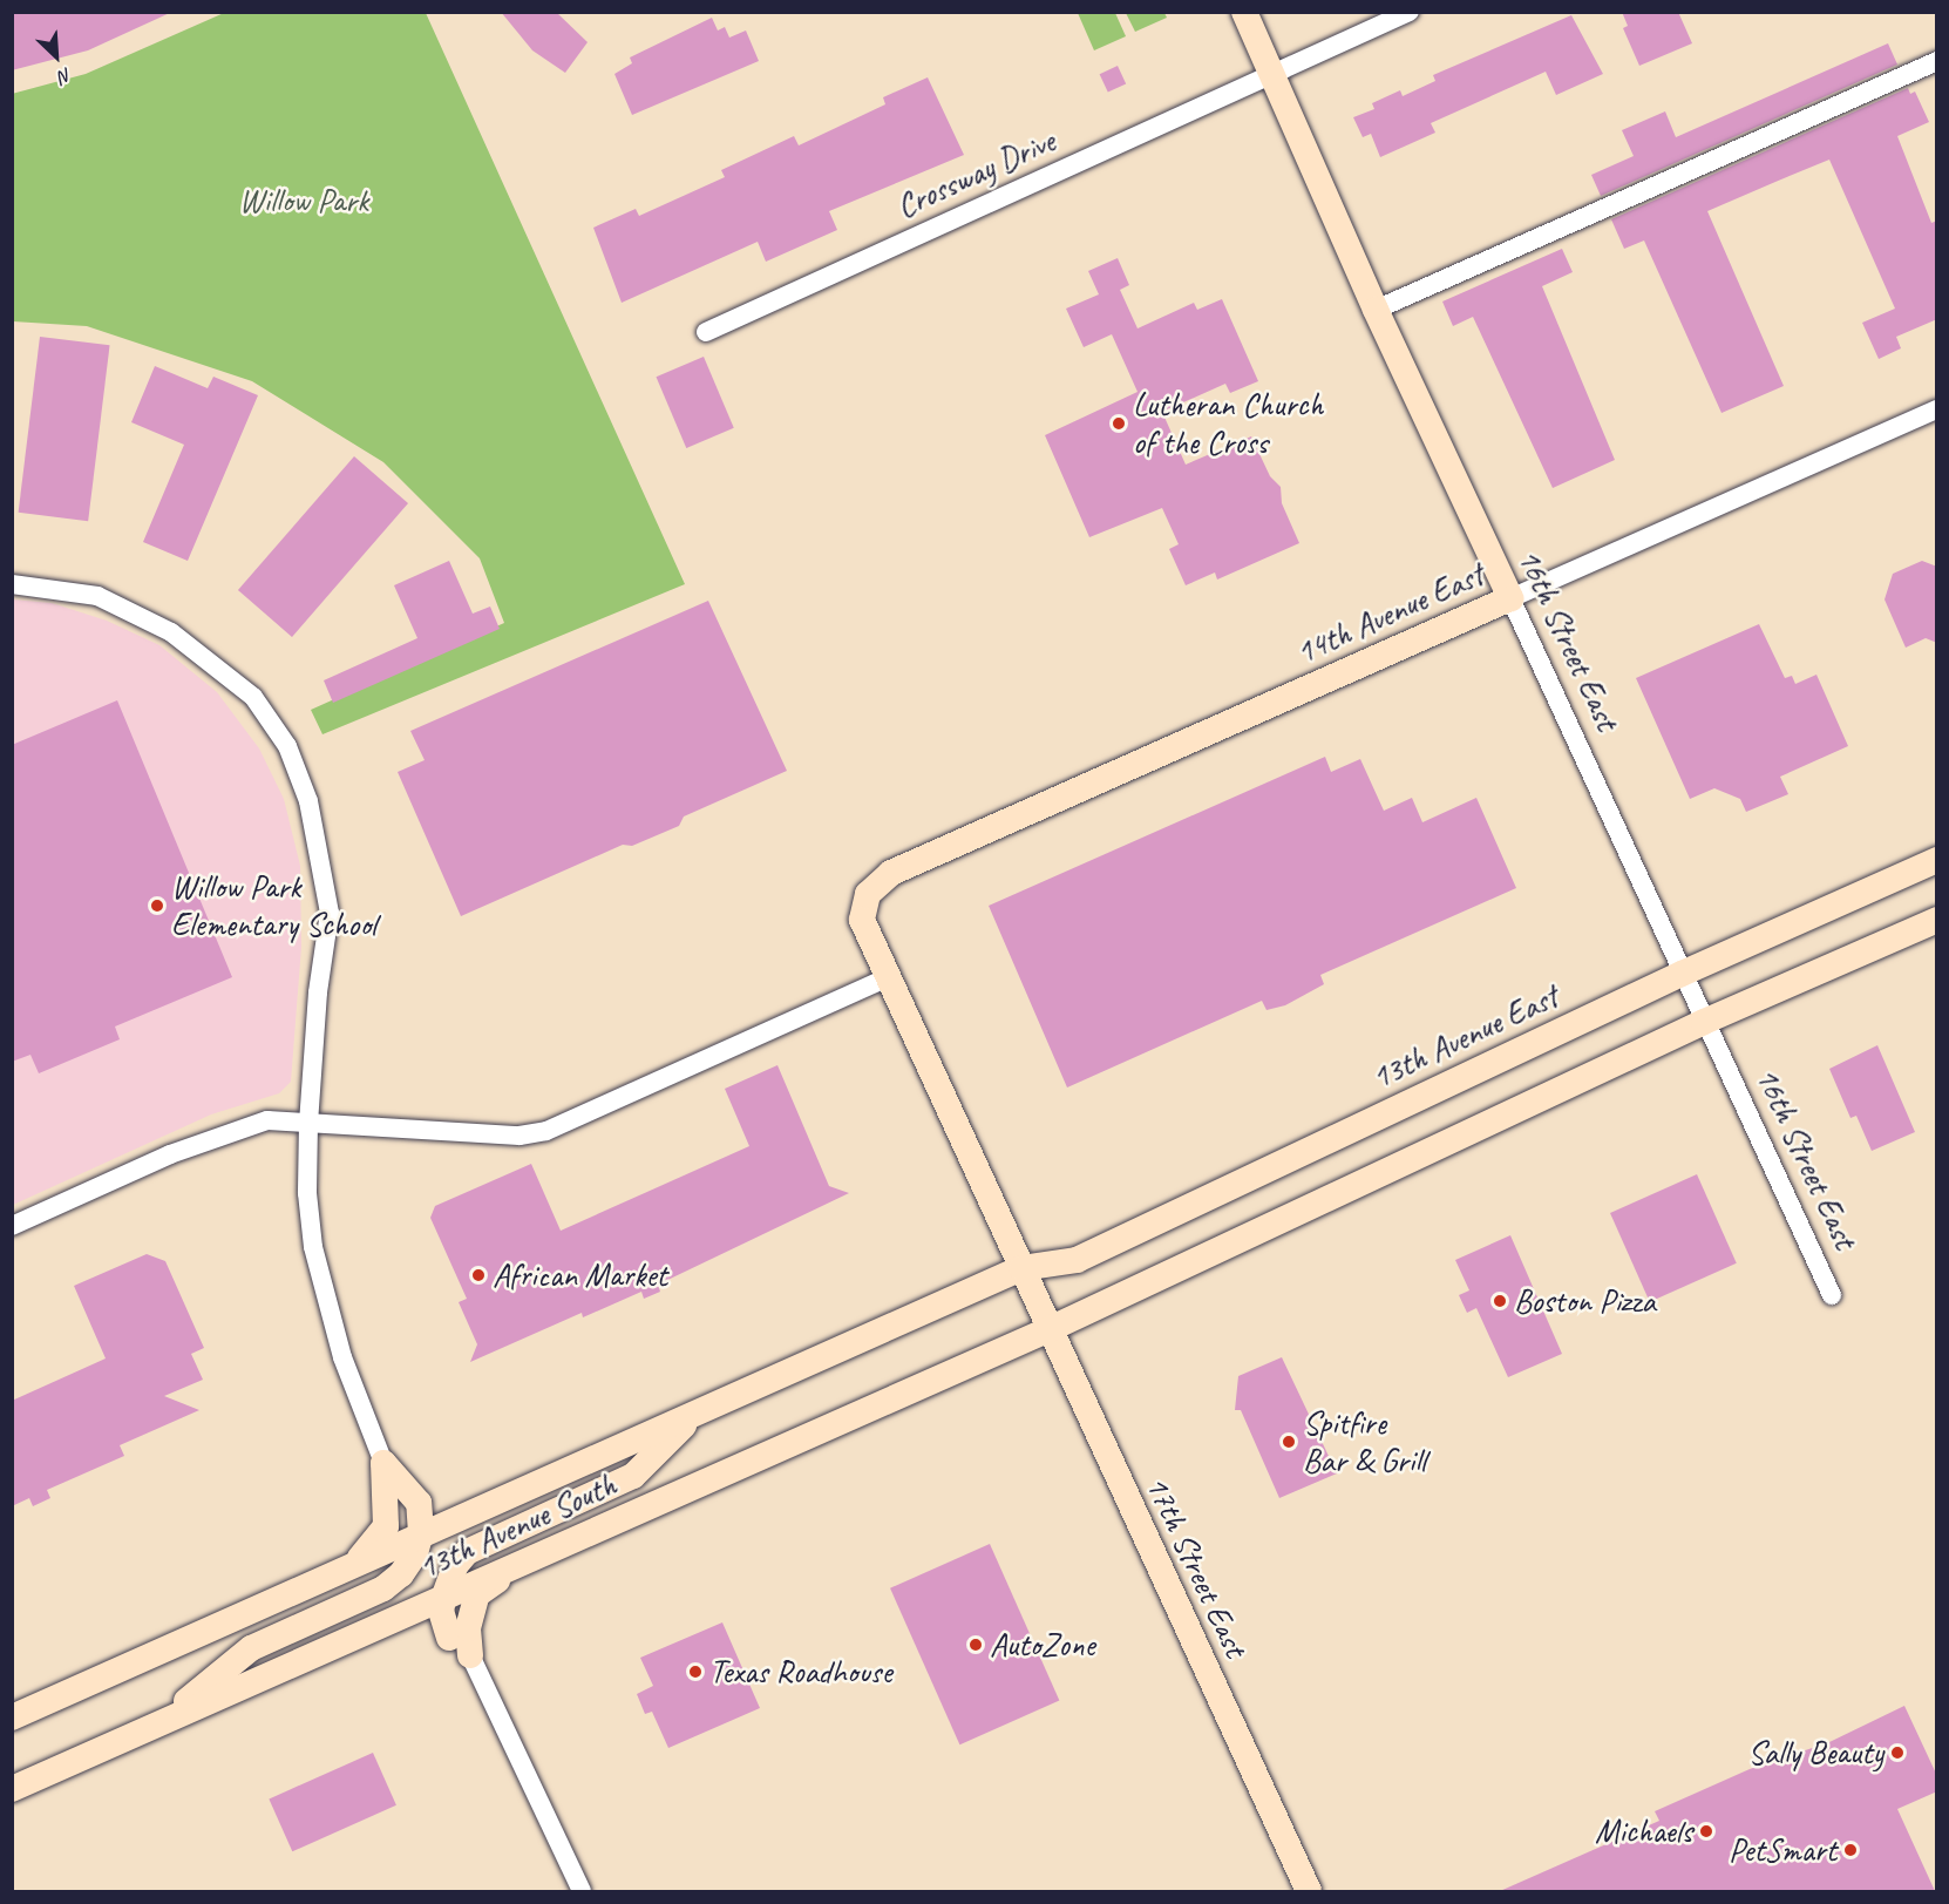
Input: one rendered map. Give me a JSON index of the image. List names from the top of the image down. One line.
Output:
{"streets":{"main road":["14th Avenue East","16th Street East","13th Avenue East","13th Avenue South","17th Street East"],"street":["Crossway Drive"]},"crossings":[["Crossway Drive","16th Street East"],["14th Avenue East","16th Street East"],["14th Avenue East","17th Street East"],["16th Street East","13th Avenue East"],["13th Avenue East","13th Avenue South"],["13th Avenue East","17th Street East"],["13th Avenue South","17th Street East"]],"parks":["Willow Park"],"places":["Lutheran Church of the Cross","Willow Park Elementary School","African Market","Boston Pizza","Spitfire Bar & Grill","AutoZone","Texas Roadhouse","Sally Beauty","Michaels","PetSmart"],"north":"bottom right"}
